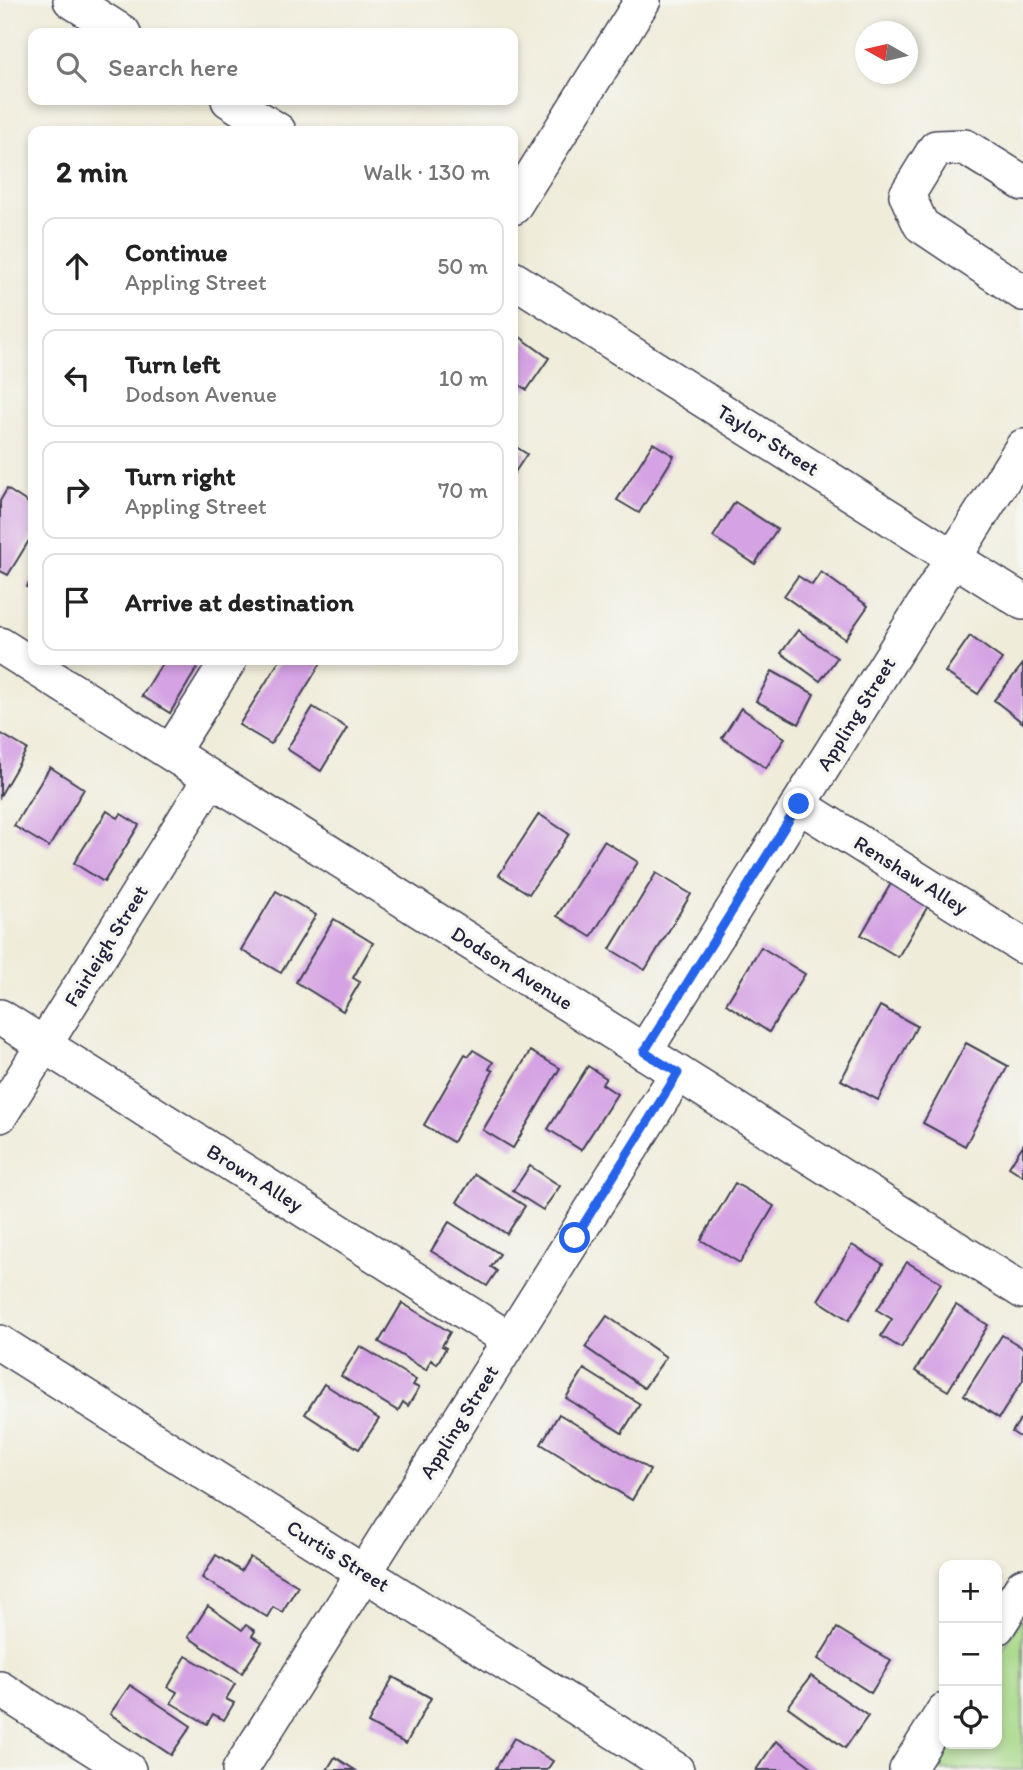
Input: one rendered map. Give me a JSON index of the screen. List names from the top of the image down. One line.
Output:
{"streets":{"street":["Taylor Street","Appling Street","Renshaw Alley","Fairleigh Street","Dodson Avenue","Brown Alley","Curtis Street"]},"crossings":[["Taylor Street","Appling Street"],["Appling Street","Renshaw Alley"],["Appling Street","Dodson Avenue"],["Appling Street","Brown Alley"],["Appling Street","Curtis Street"],["Fairleigh Street","Dodson Avenue"],["Fairleigh Street","Brown Alley"]],"north":"left","page":{"search":"Search here","heading":["2 min","Walk · 130 m"],"list":[["Continue","Appling Street","50 m"],["Turn left","Dodson Avenue","10 m"],["Turn right","Appling Street","70 m"],"Arrive at destination"],"map_buttons":["+","−"]}}
